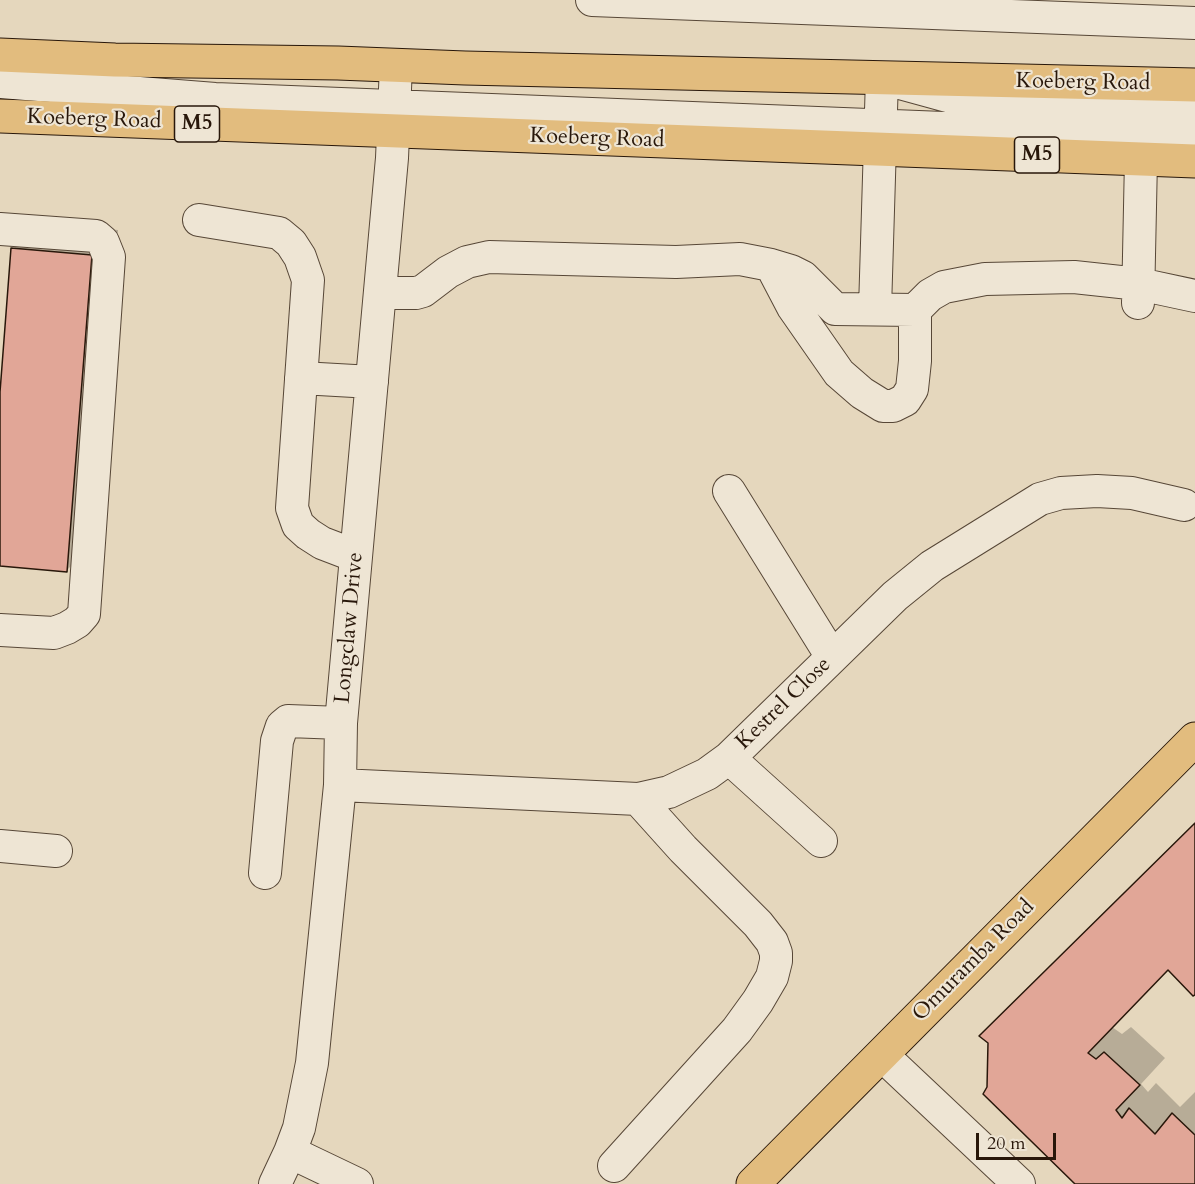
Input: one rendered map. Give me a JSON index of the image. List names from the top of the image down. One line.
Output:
{"streets":{"main road":["Koeberg Road","M5","Omuramba Road"],"street":["Longclaw Drive","Kestrel Close"]},"crossings":[["Koeberg Road","Longclaw Drive"],["Longclaw Drive","Kestrel Close"]],"scale_bar":"20 m"}
